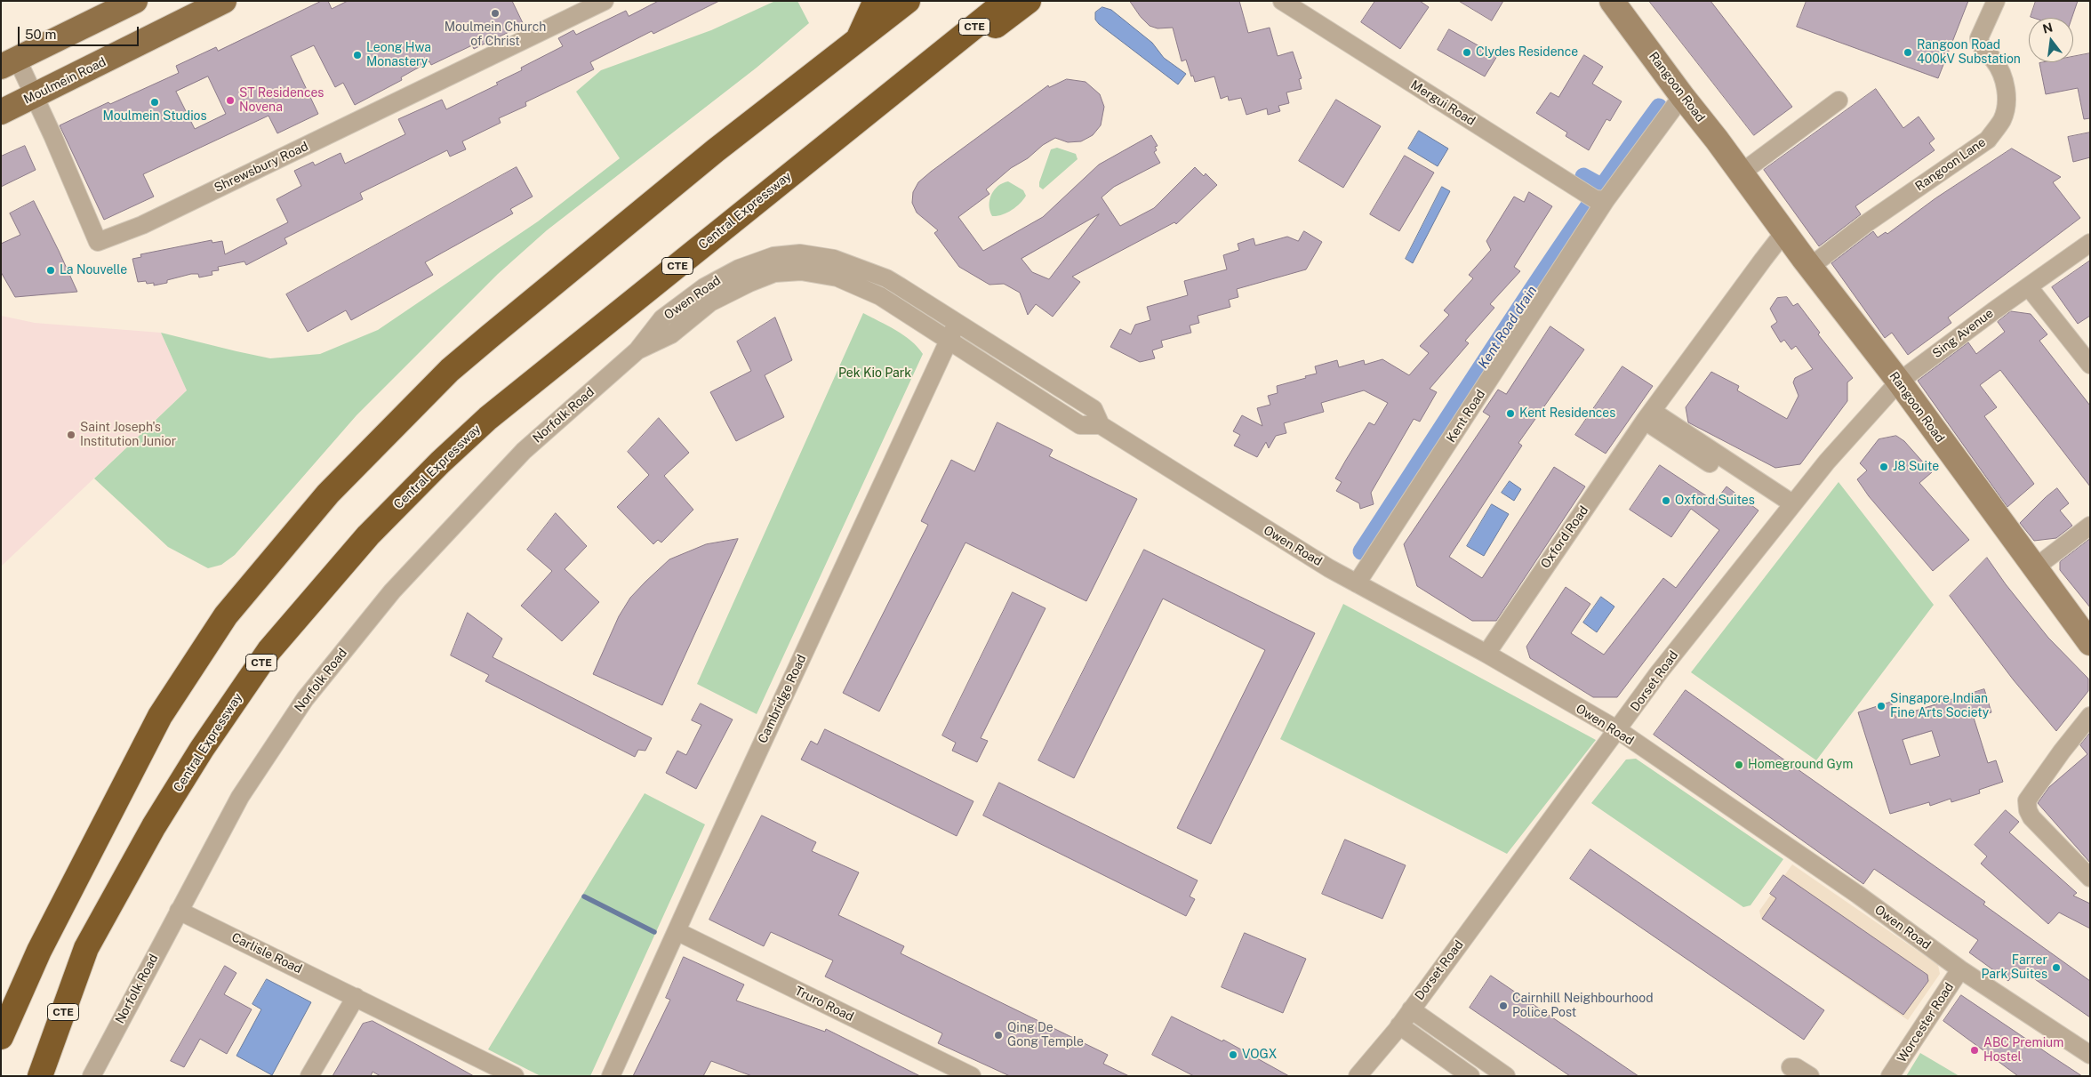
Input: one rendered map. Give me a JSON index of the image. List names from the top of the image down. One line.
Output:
{"streets":{"highway":["CTE","Central Expressway"],"main road":["Moulmein Road"],"street":["Rangoon Road","Mergui Road","Rangoon Lane","Shrewsbury Road","Owen Road","Sing Avenue","Norfolk Road","Kent Road","Oxford Road","Dorset Road","Cambridge Road","Carlisle Road","Truro Road","Worcester Road"]},"crossings":[["Moulmein Road","Shrewsbury Road"],["Rangoon Road","Rangoon Lane"],["Rangoon Road","Sing Avenue"],["Rangoon Road","Kent Road"],["Rangoon Road","Oxford Road"],["Rangoon Road","Dorset Road"],["Mergui Road","Kent Road"],["Owen Road","Norfolk Road"],["Owen Road","Kent Road"],["Owen Road","Oxford Road"],["Owen Road","Dorset Road"],["Owen Road","Cambridge Road"],["Owen Road","Worcester Road"],["Sing Avenue","Dorset Road"],["Norfolk Road","Carlisle Road"],["Cambridge Road","Truro Road"]],"water":["Kent Road drain"],"parks":["Pek Kio Park"],"places":["Moulmein Church of Christ","Clydes Residence","Rangoon Road 400kV Substation","Leong Hwa Monastery","ST Residences Novena","Moulmein Studios","La Nouvelle","Kent Residences","Saint Joseph's Institution Junior","J8 Suite","Oxford Suites","Singapore Indian Fine Arts Society","Homeground Gym","Farrer Park Suites","Cairnhill Neighbourhood Police Post","Qing De Gong Temple","ABC Premium Hostel","VOGX"],"scale_bar":"50 m","north":"top"}
